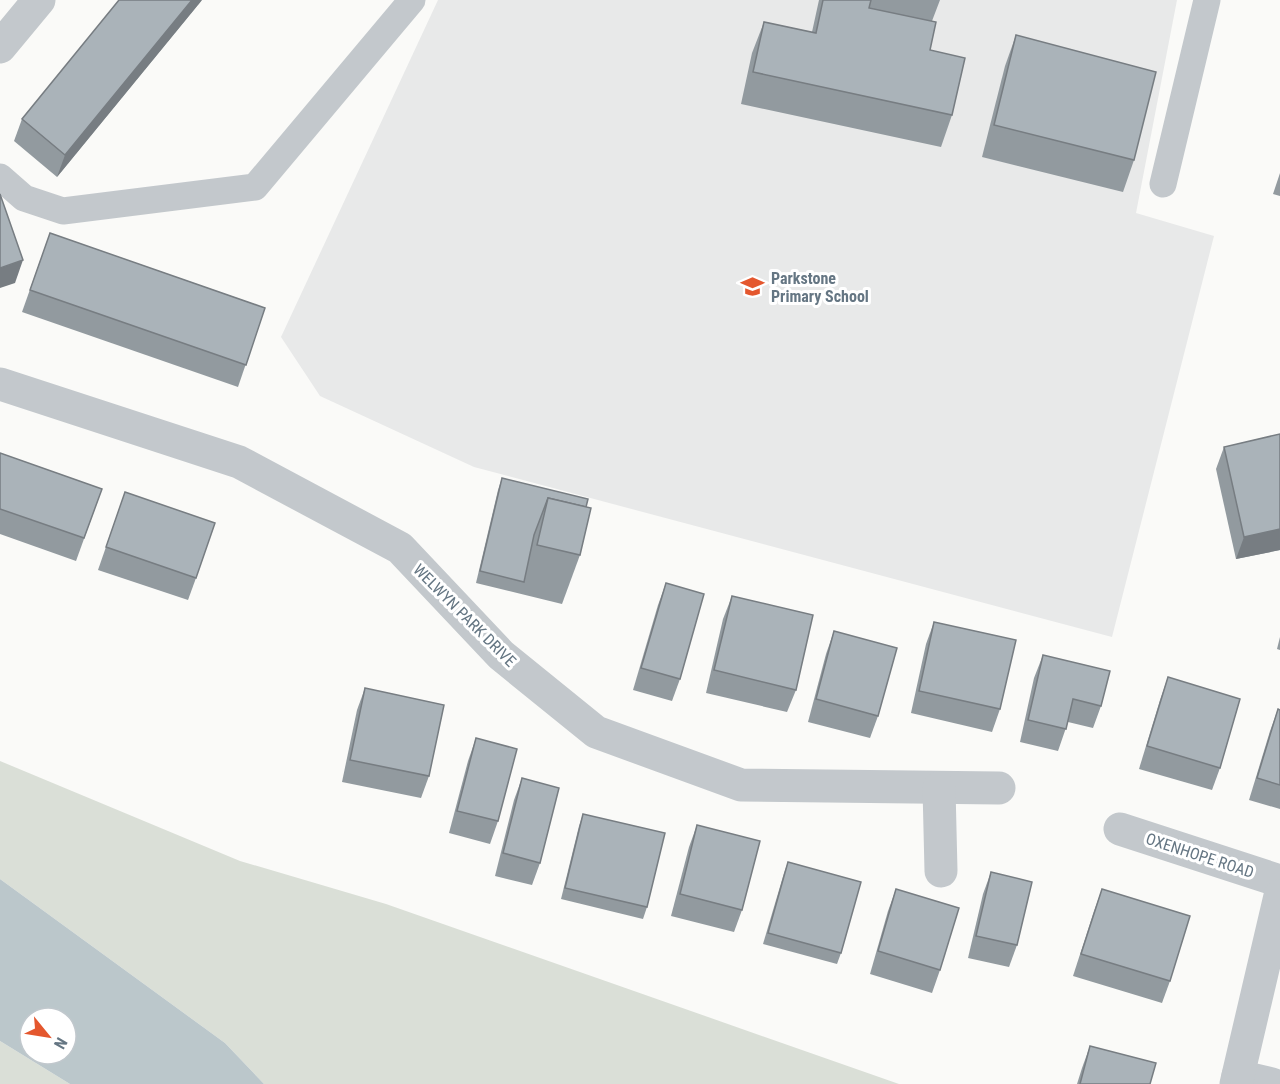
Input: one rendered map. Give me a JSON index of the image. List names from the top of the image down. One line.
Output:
{"streets":{"street":["WELWYN PARK DRIVE","OXENHOPE ROAD"]},"places":{"school or university":["Parkstone Primary School"]},"north":"bottom right"}
